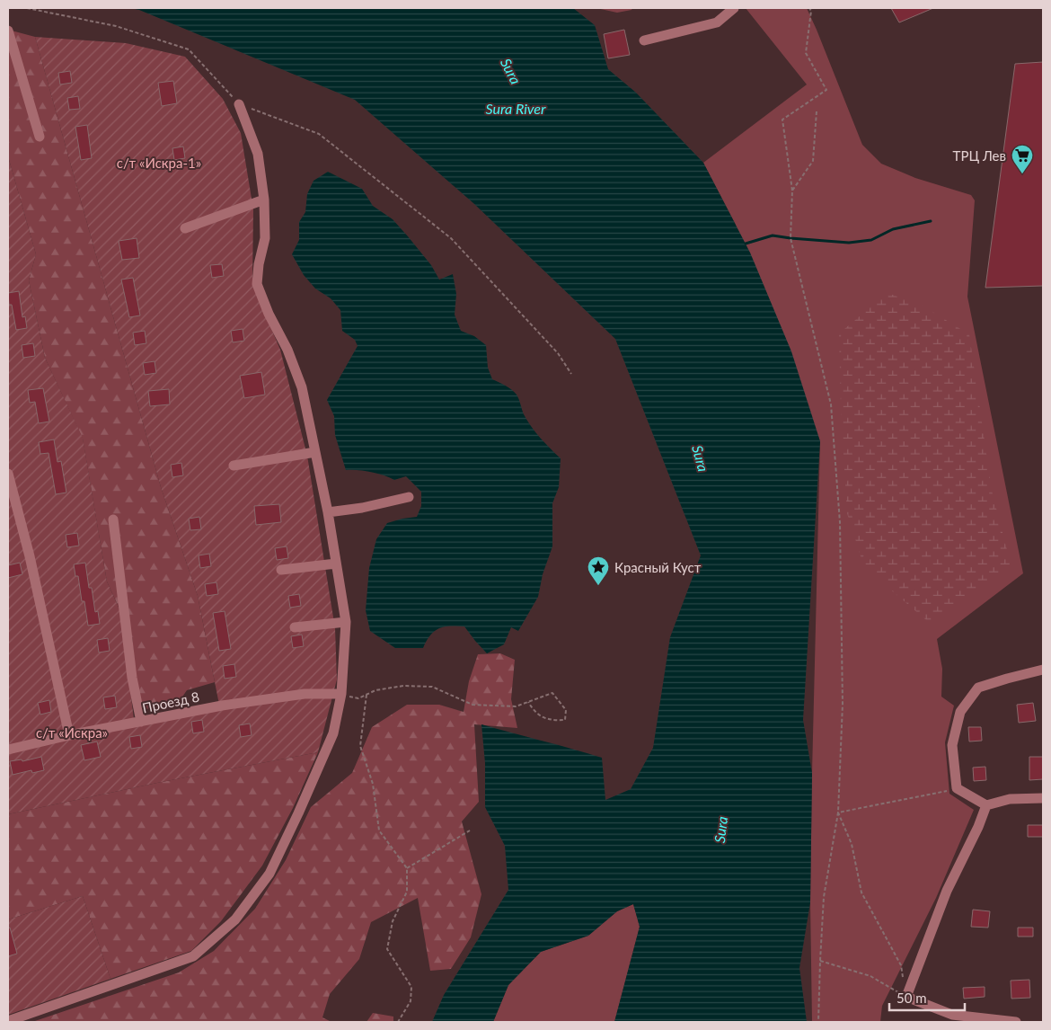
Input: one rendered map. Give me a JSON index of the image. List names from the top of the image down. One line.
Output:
{"streets":{"street":["Проезд 8"]},"water":["Sura","Sura River"],"parks":["с/т «Искра-1»","с/т «Искра»"],"places":{"supermarket":["ТРЦ Лев"],"place":["Красный Куст"]},"scale_bar":"50 m"}
